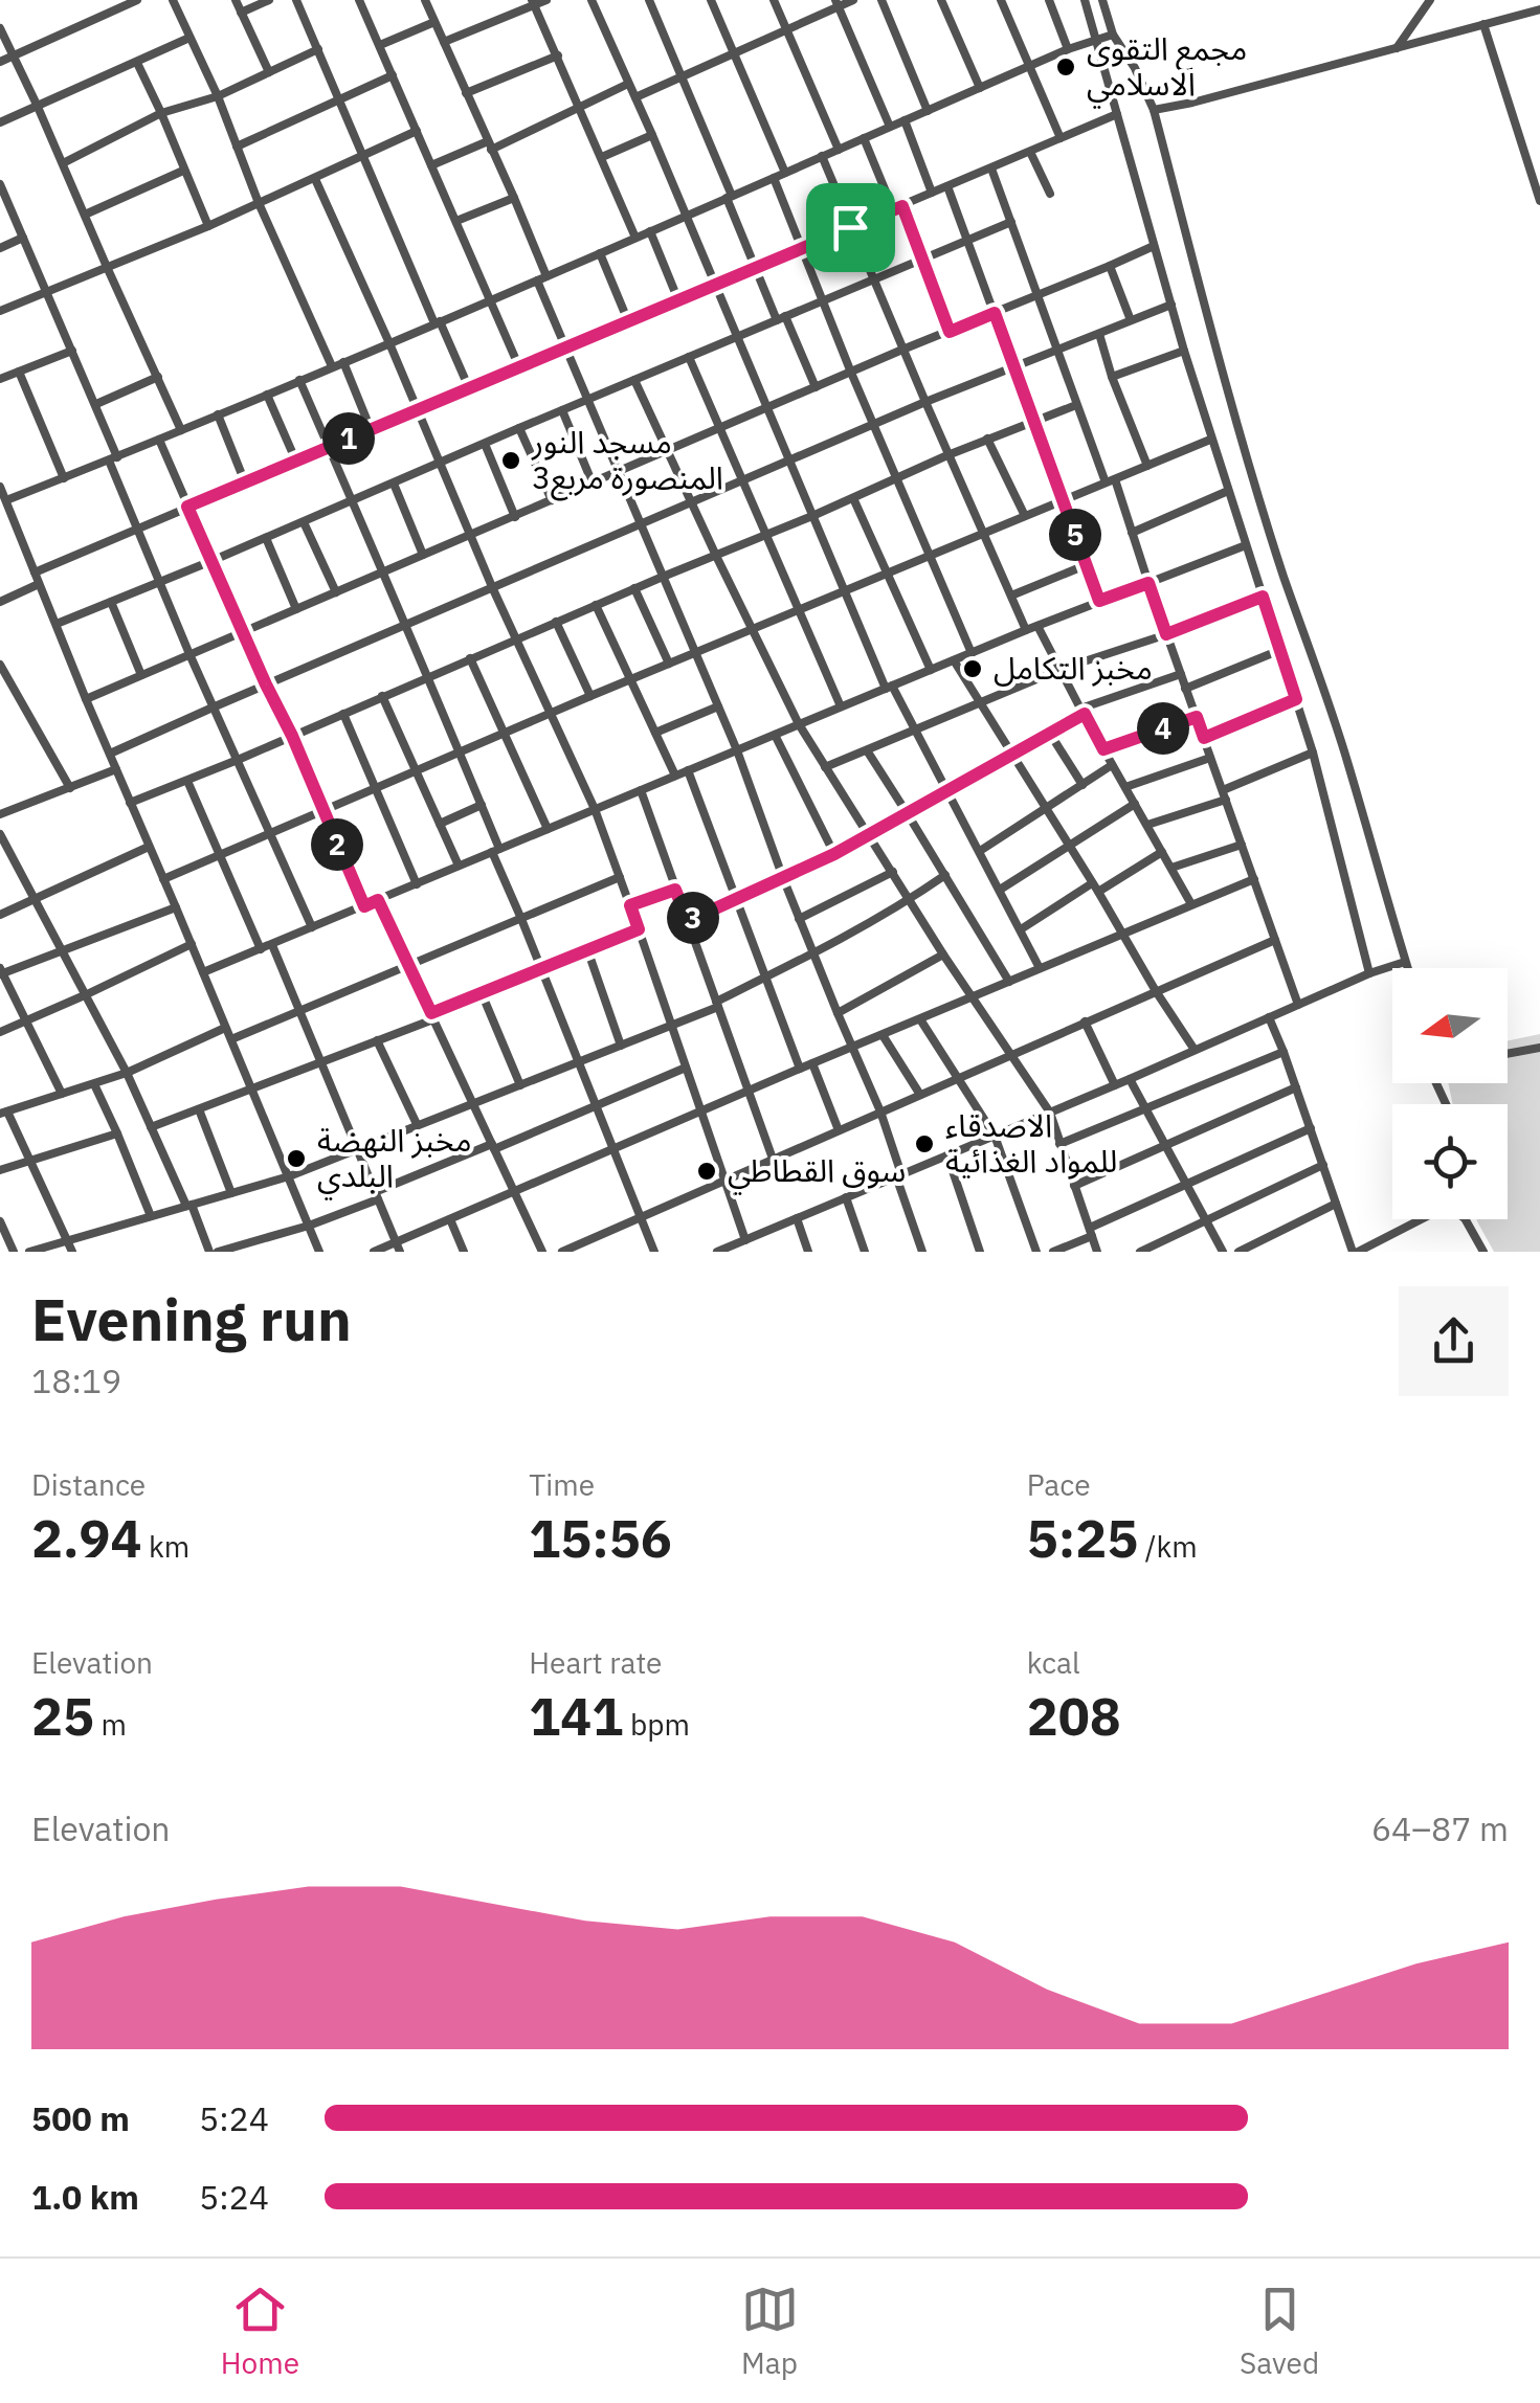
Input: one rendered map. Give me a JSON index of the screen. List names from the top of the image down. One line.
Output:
{"places":["مجمع التقوى الاسلامي","مسجد النور المنصورة مربع3","مخبز التكامل","الاصدقاء للمواد الغذائية","مخبز النهضة البلدي","سوق القطاطي"],"north":"left","page":{"pins":["1","5","4","2","3"],"heading":["Evening run","18:19"],"stats":[["Distance","2.94 km"],["Time","15:56"],["Pace","5:25 /km"],["Elevation","25 m"],["Heart rate","141 bpm"],["kcal","208"]],"chart":["Elevation","64–87 m"],"list":[{"name":"500 m","note":"5:24"},{"name":"1.0 km","note":"5:24"}],"tabs":["Home","Map","Saved"]}}
